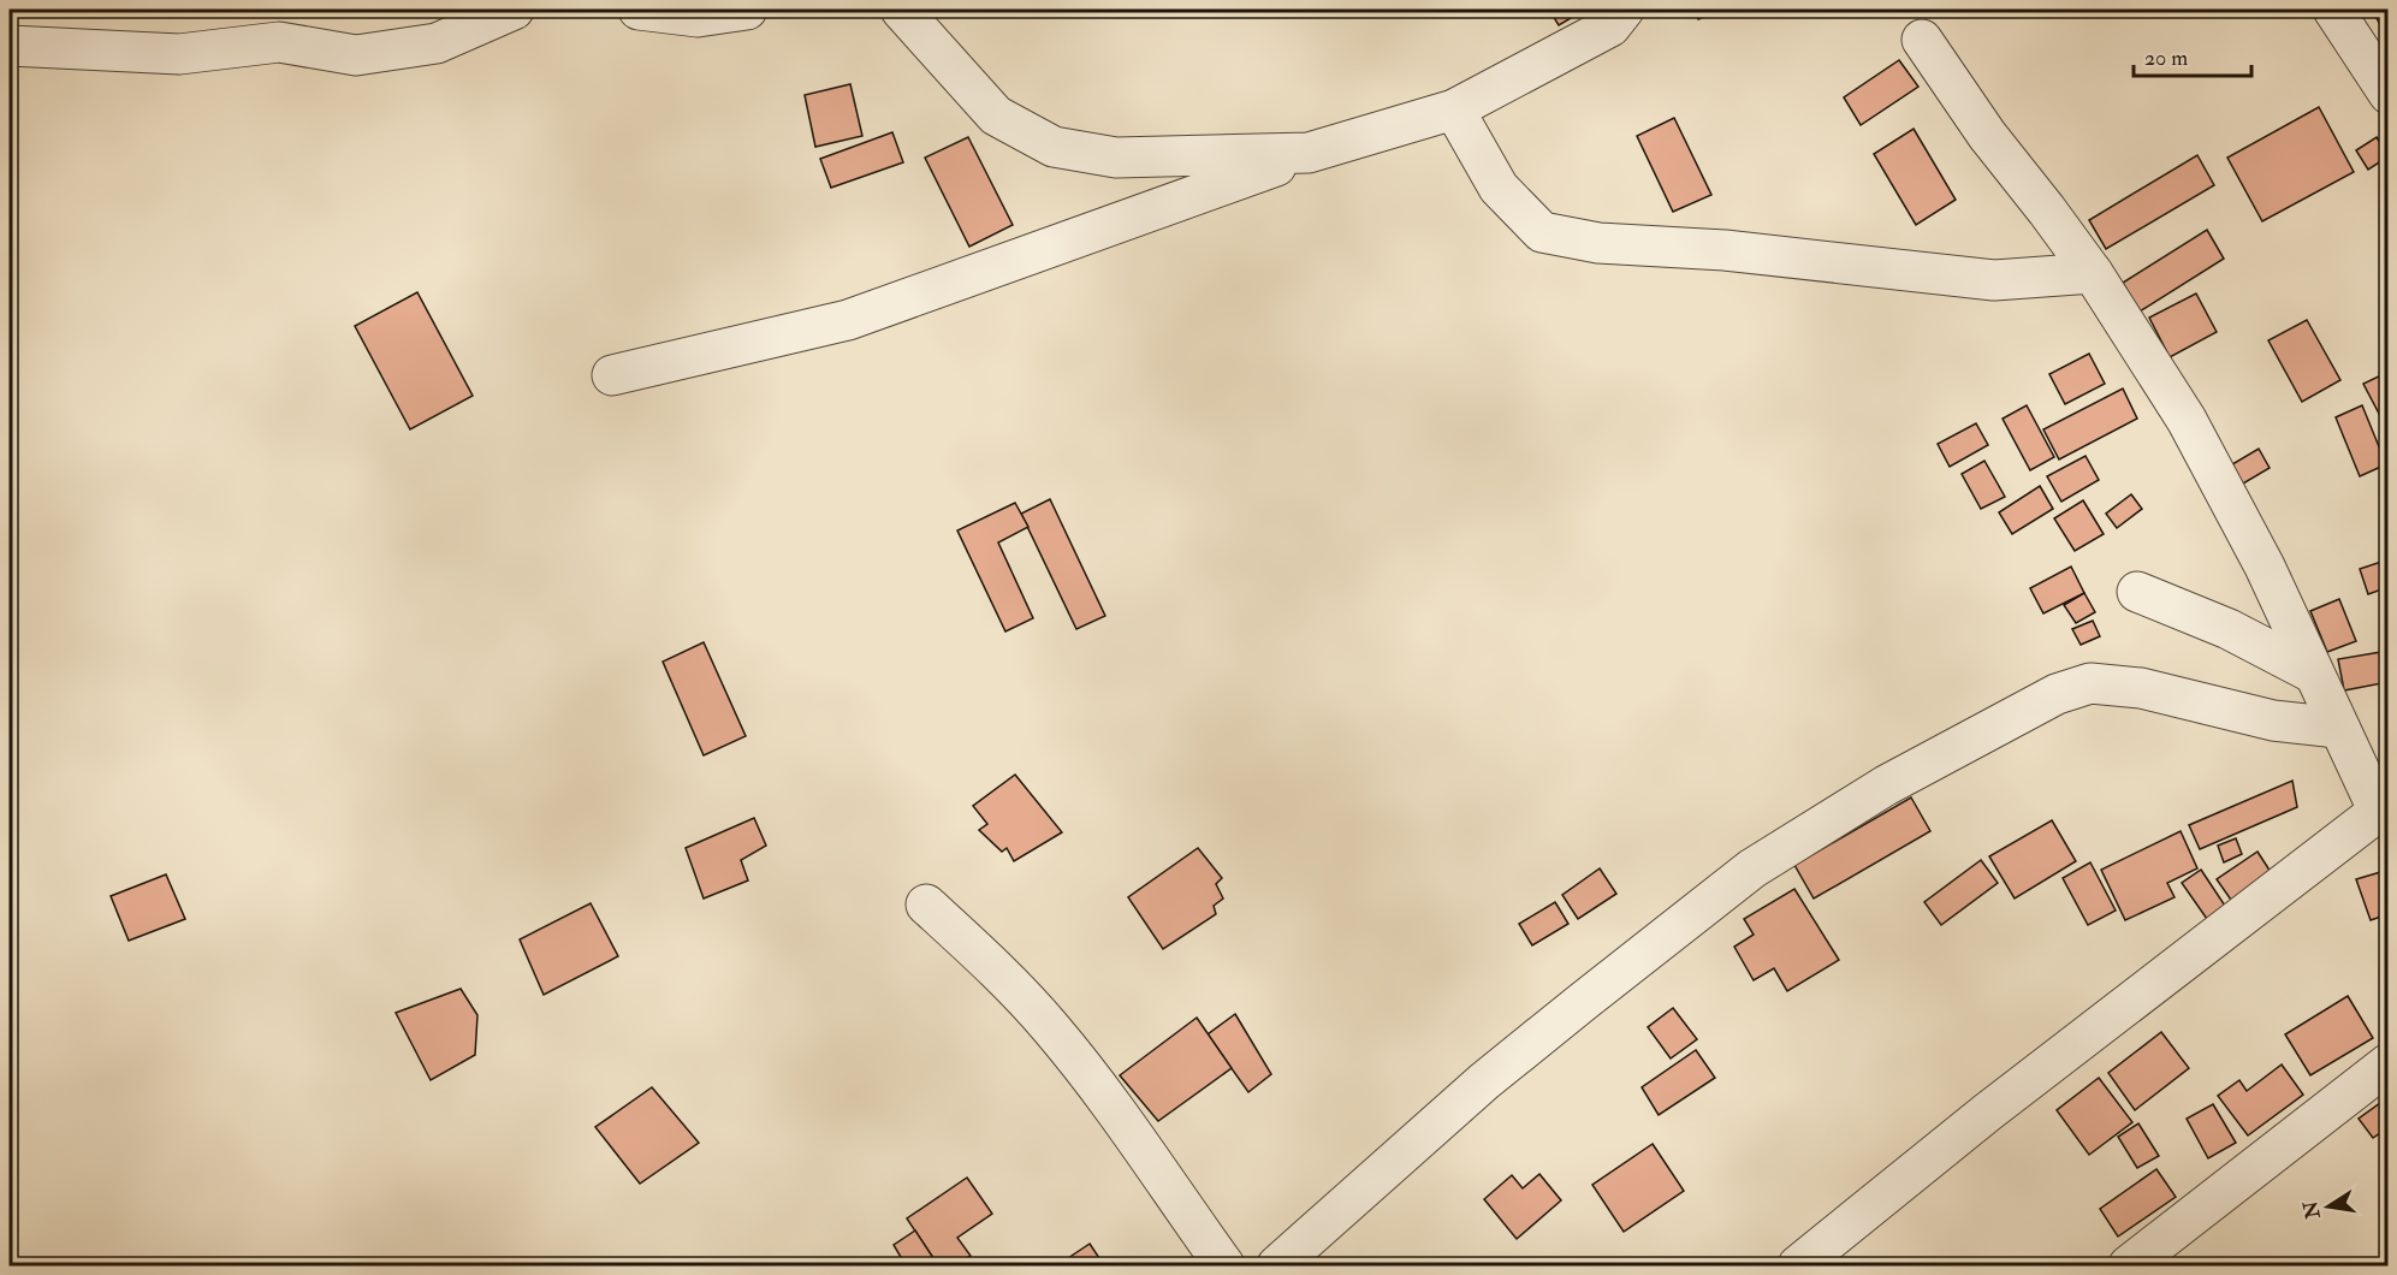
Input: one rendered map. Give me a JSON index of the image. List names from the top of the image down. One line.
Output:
{"scale_bar":"20 m","north":"left"}
